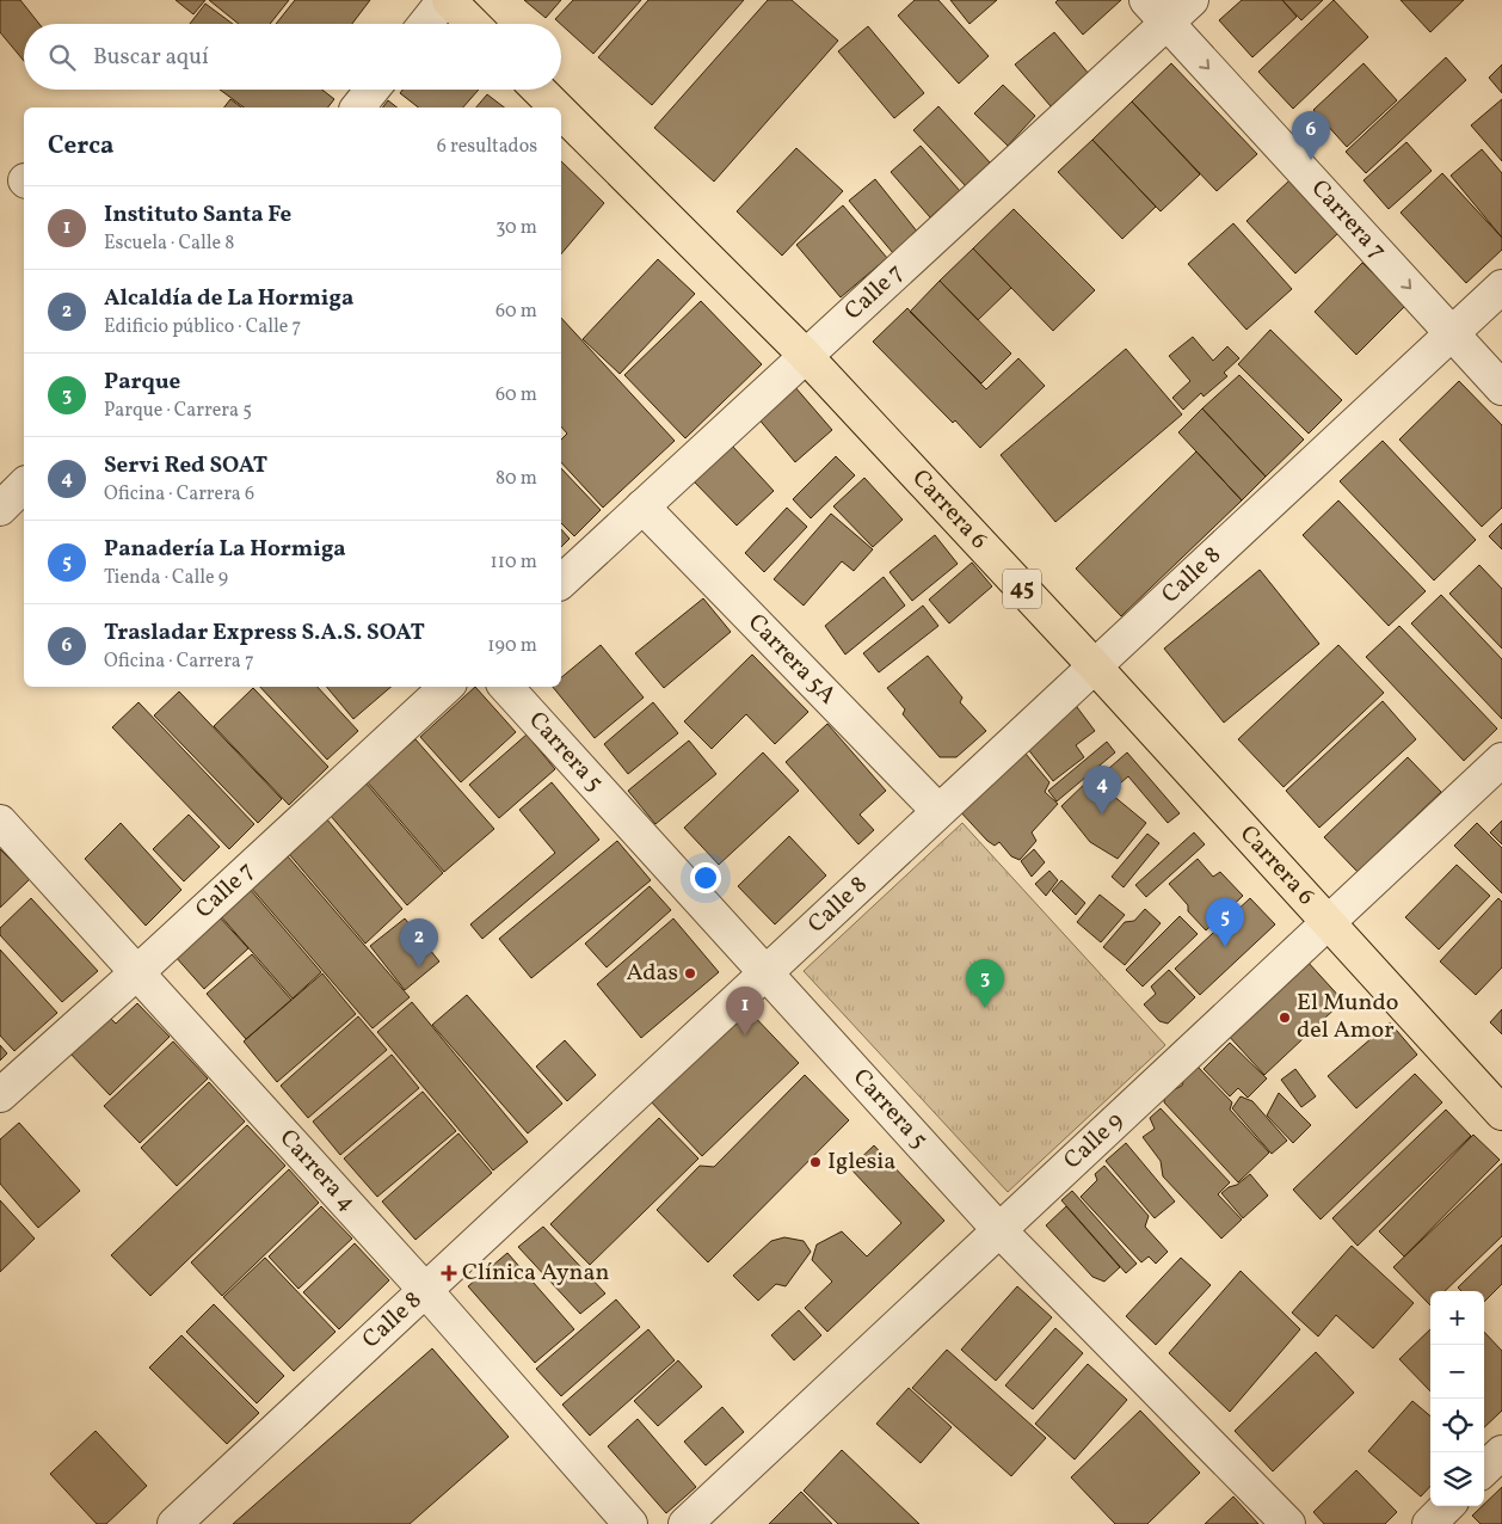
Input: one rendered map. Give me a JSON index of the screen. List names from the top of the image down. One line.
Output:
{"streets":{"main road":["Carrera 6","45"],"street":["Carrera 7","Calle 7","Calle 8","Carrera 5A","Carrera 5","Calle 9","Carrera 4"]},"crossings":[["Carrera 7","Calle 7"],["Carrera 7","Calle 8"],["Calle 7","Carrera 6"],["Calle 7","Carrera 5A"],["Calle 7","Carrera 4"],["Carrera 6","Calle 8"],["Carrera 6","Calle 9"],["Calle 8","Carrera 5A"],["Calle 8","Carrera 5"],["Calle 8","Carrera 4"],["Carrera 5","Calle 9"]],"one_way":["Carrera 7"],"places":{"other":["Adas","El Mundo del Amor","Iglesia"],"health":["Clínica Aynan"]},"page":{"search":"Buscar aquí","heading":["Cerca","6 resultados"],"pins":["6","4","5","2","3","1"],"list":[{"mark":"1","name":"Instituto Santa Fe","note":"Escuela · Calle 8","value":"30 m"},{"mark":"2","name":"Alcaldía de La Hormiga","note":"Edificio público · Calle 7","value":"60 m"},{"mark":"3","name":"Parque","note":"Parque · Carrera 5","value":"60 m"},{"mark":"4","name":"Servi Red SOAT","note":"Oficina · Carrera 6","value":"80 m"},{"mark":"5","name":"Panadería La Hormiga","note":"Tienda · Calle 9","value":"110 m"},{"mark":"6","name":"Trasladar Express S.A.S. SOAT","note":"Oficina · Carrera 7","value":"190 m"}],"map_buttons":["+","−"]}}
